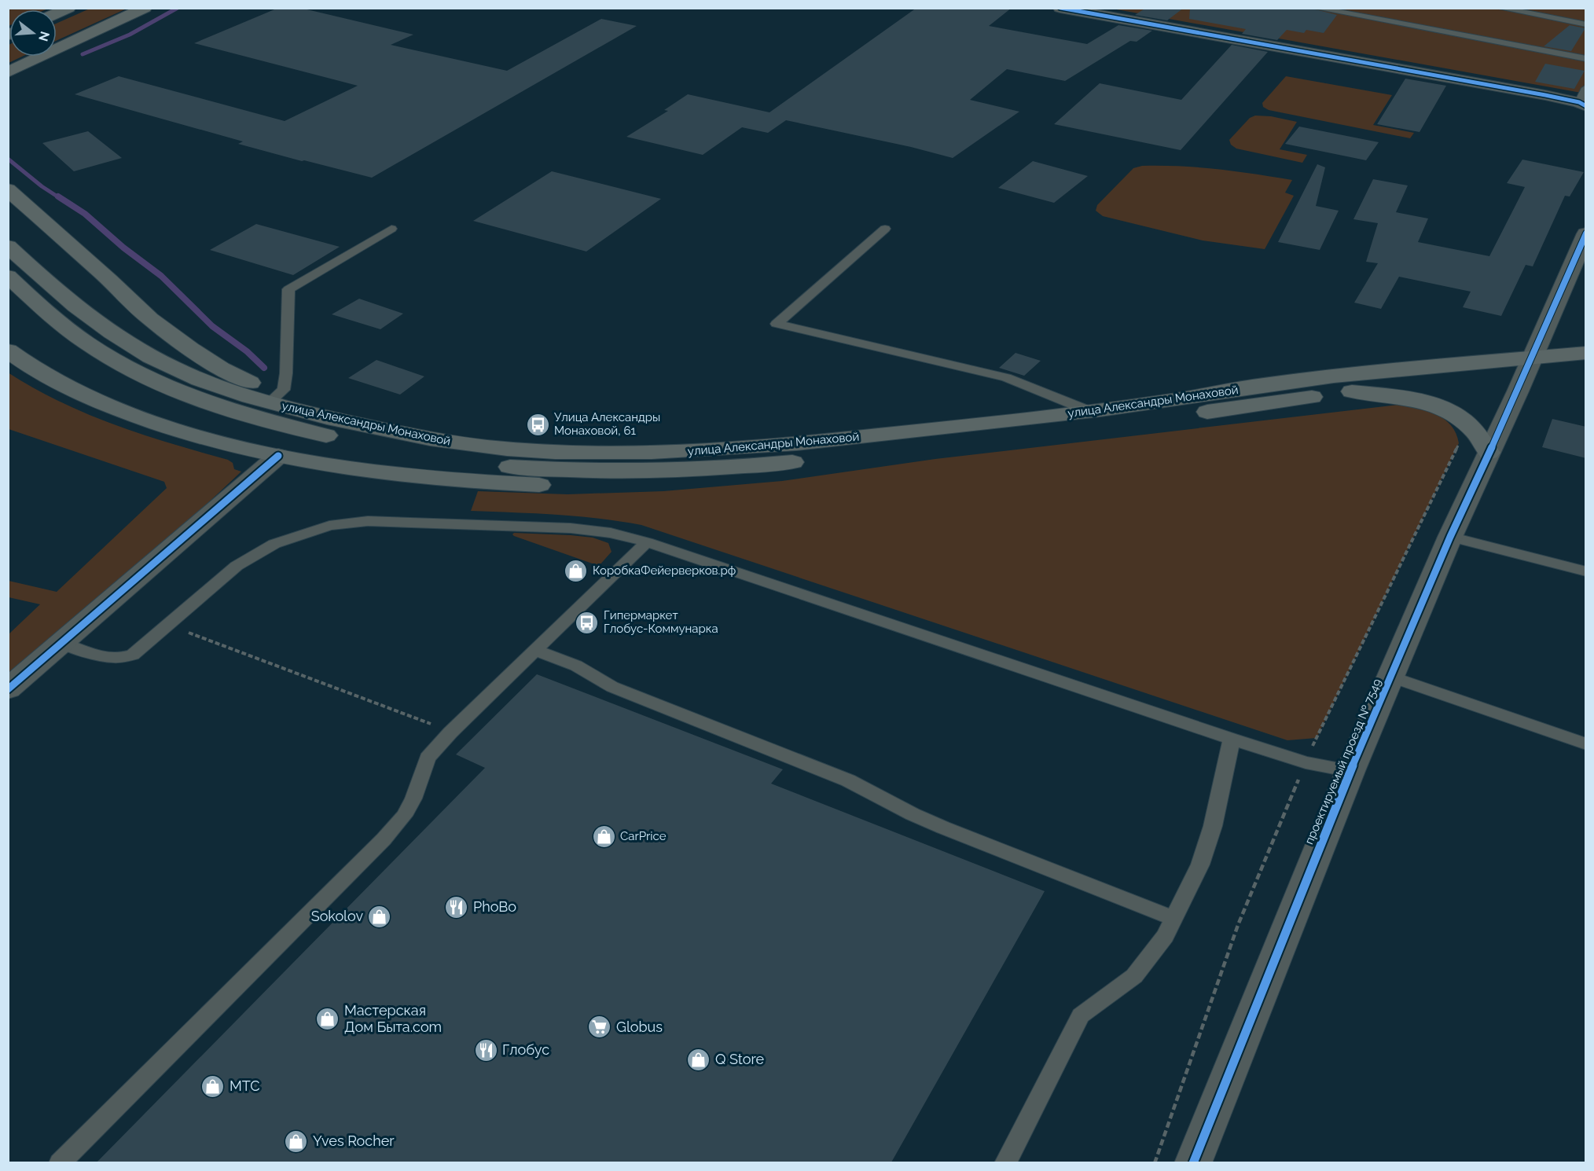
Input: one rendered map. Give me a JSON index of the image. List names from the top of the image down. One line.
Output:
{"streets":{"main road":["улица Александры Монаховой"],"street":["проектируемый проезд № 7549"]},"crossings":[["улица Александры Монаховой","проектируемый проезд № 7549"]],"places":{"bus stop":["Улица Александры Монаховой, 61","Гипермаркет Глобус-Коммунарка"],"shop":["КоробкаФейерверков.рф","CarPrice","Sokolov","Мастерская Дом Быта.com","Q Store","МТС","Yves Rocher"],"restaurant":["PhoBo","Глобус"],"supermarket":["Globus"]},"north":"right"}
